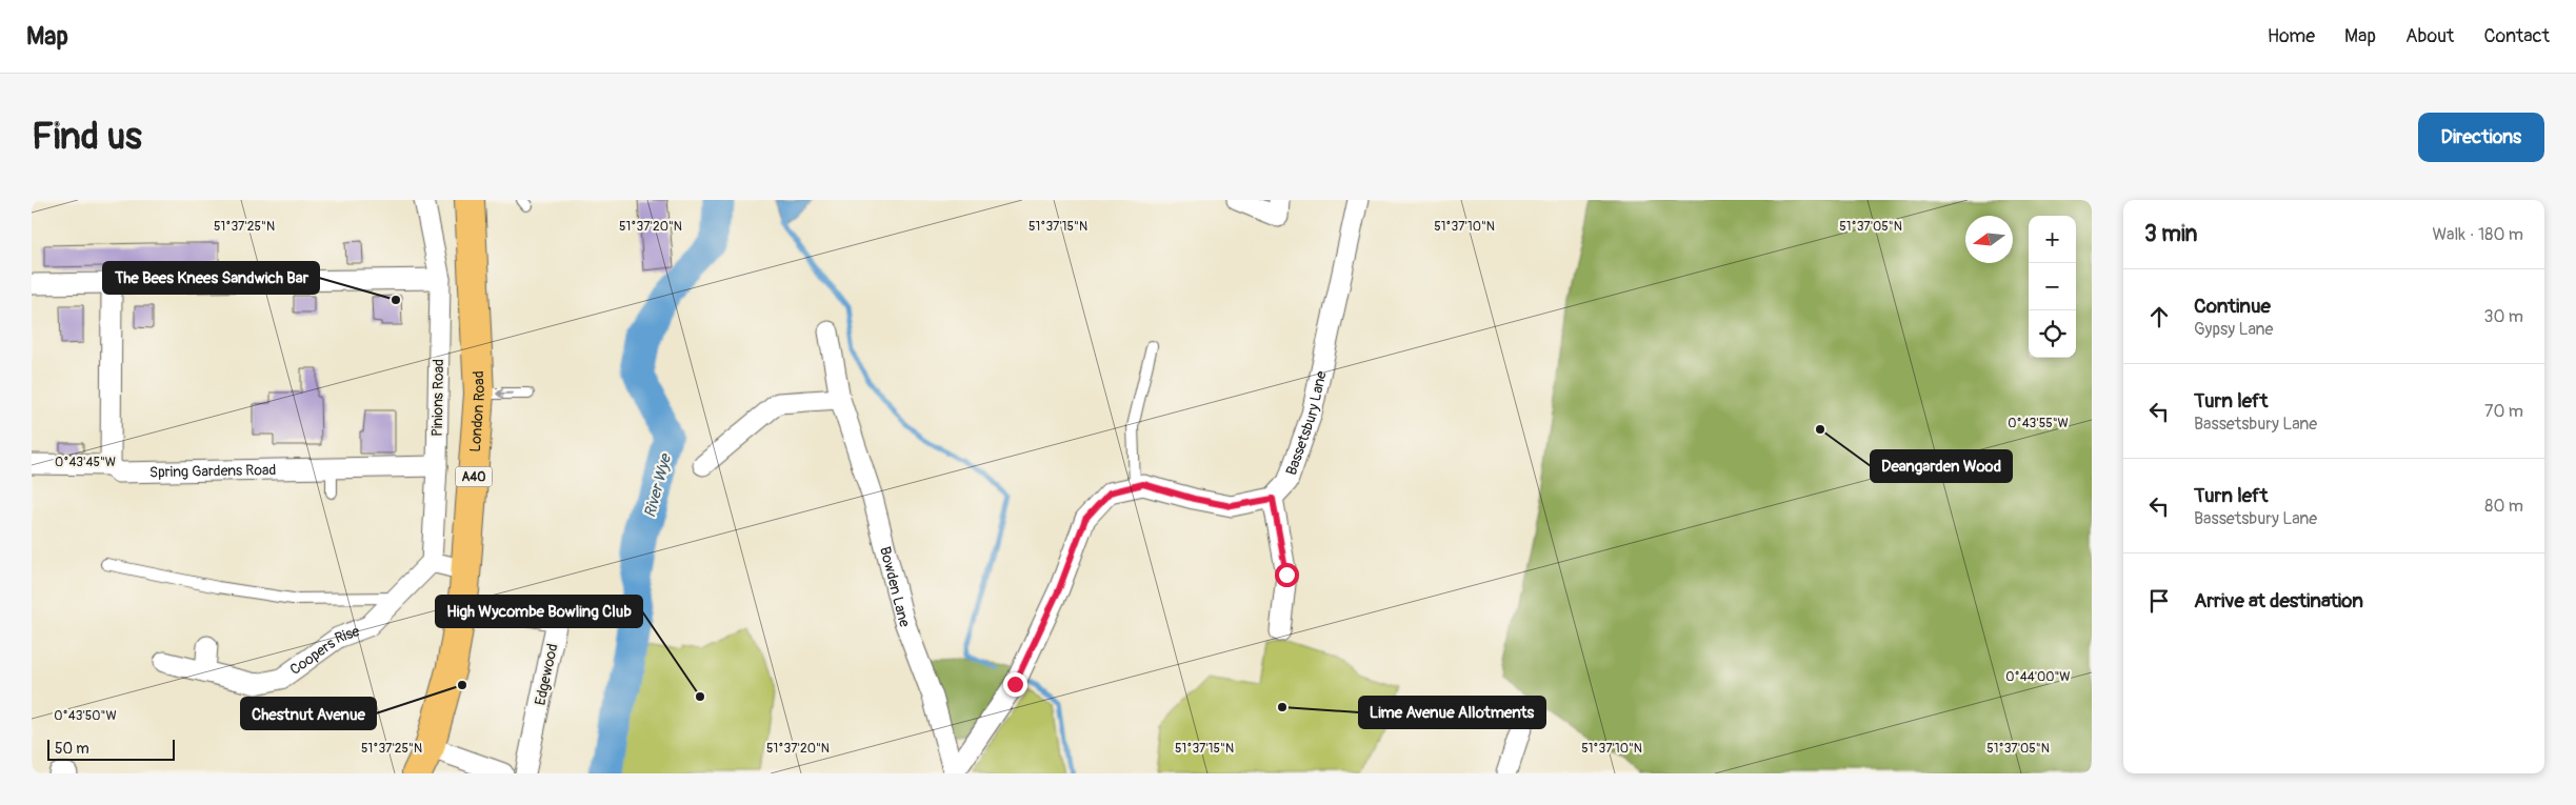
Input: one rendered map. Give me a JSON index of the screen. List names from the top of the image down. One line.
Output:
{"streets":{"main road":["London Road","A40"],"street":["Pinions Road","Bassetsbury Lane","Spring Gardens Road","Bowden Lane","Coopers Rise","Edgewood"]},"crossings":[["Pinions Road","Spring Gardens Road"],["Pinions Road","Coopers Rise"]],"water":["River Wye"],"places":["The Bees Knees Sandwich Bar","Deangarden Wood","Chestnut Avenue","High Wycombe Bowling Club","Lime Avenue Allotments"],"scale_bar":"50 m","north":"left","page":{"header":"Map","nav":["Home","Map","About","Contact"],"buttons":"Directions","title":"Find us","heading":["3 min","Walk · 180 m"],"map_buttons":["+","−"],"list":[["Continue","Gypsy Lane","30 m"],["Turn left","Bassetsbury Lane","70 m"],["Turn left","Bassetsbury Lane","80 m"],"Arrive at destination"],"scale":"50 m"},"coordinates":["51°37'25\"N","51°37'20\"N","51°37'15\"N","51°37'10\"N","51°37'05\"N","0°43'55\"W","0°43'45\"W","0°44'00\"W","0°43'50\"W"]}
